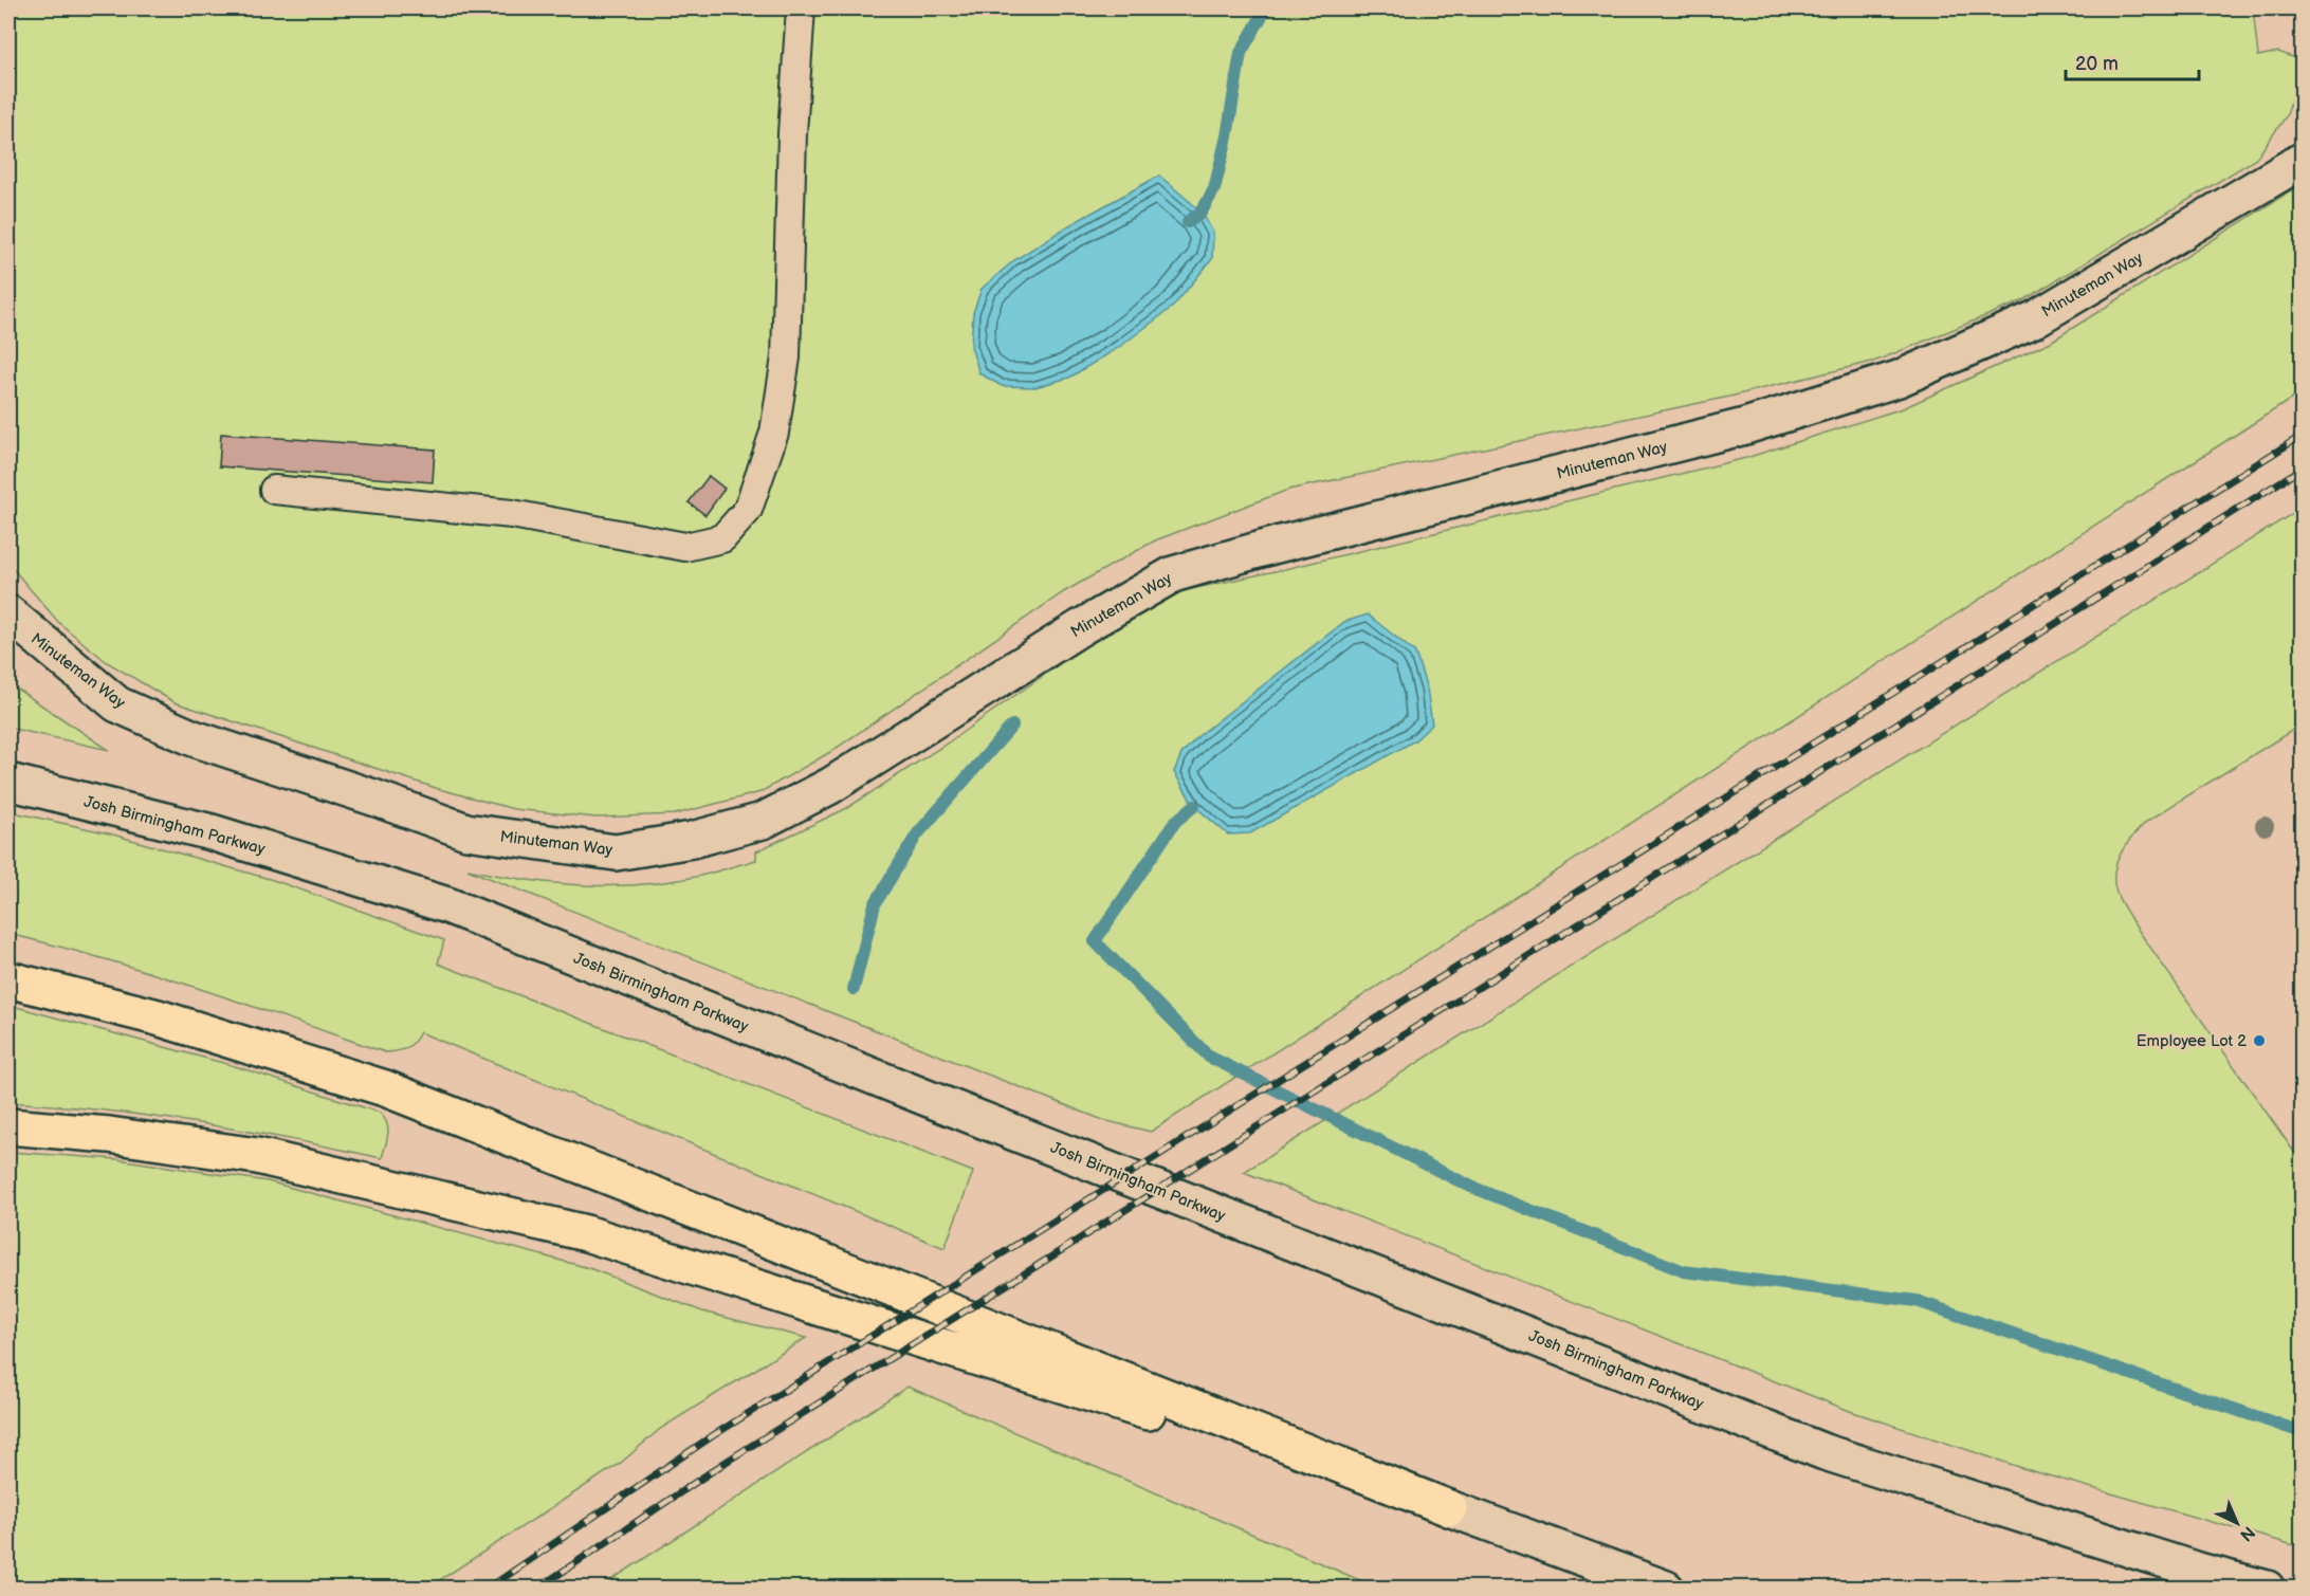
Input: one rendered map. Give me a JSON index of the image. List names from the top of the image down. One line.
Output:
{"streets":{"main road":["Minuteman Way","Josh Birmingham Parkway"]},"places":["Employee Lot 2"],"scale_bar":"20 m","north":"bottom right"}
